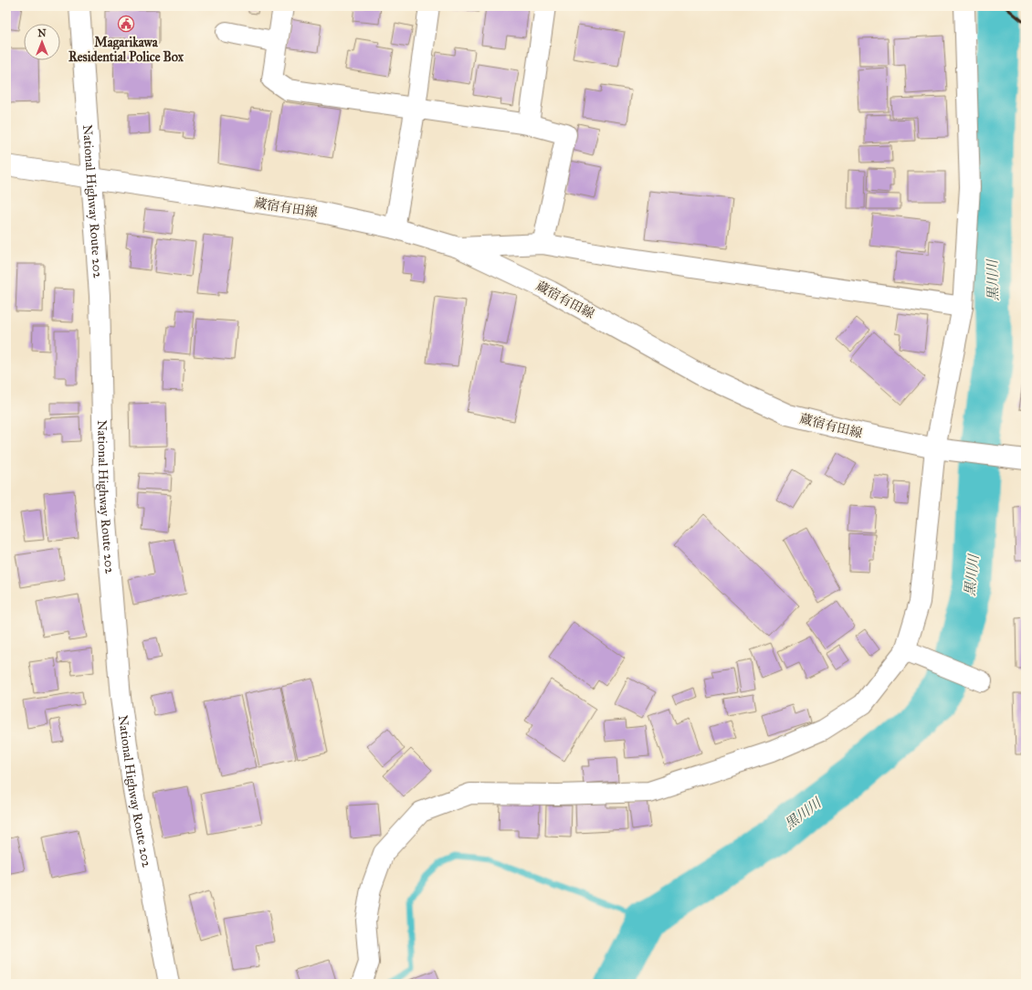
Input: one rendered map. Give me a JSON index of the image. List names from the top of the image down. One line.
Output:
{"streets":{"main road":["National Highway Route 202","蔵宿有田線"]},"crossings":[["National Highway Route 202","蔵宿有田線"]],"water":["黒川川"],"places":{"public building":["Magarikawa Residential Police Box"]},"north":"top"}
